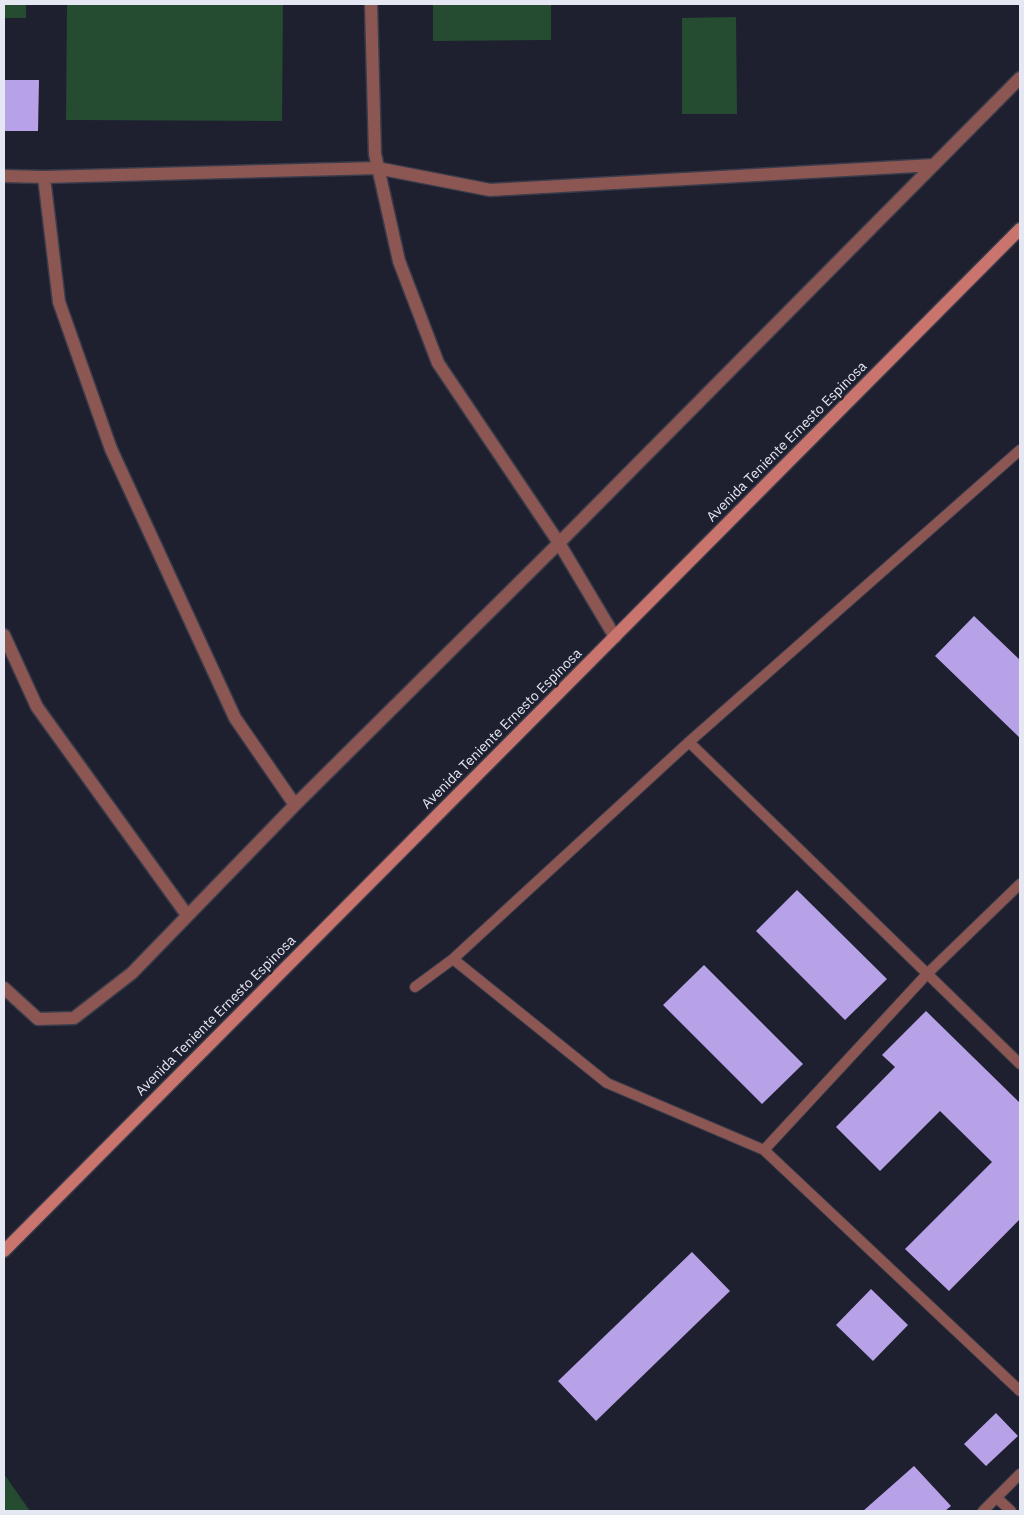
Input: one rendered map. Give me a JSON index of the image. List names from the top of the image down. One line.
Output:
{"streets":{"main road":["Avenida Teniente Ernesto Espinosa"]}}
